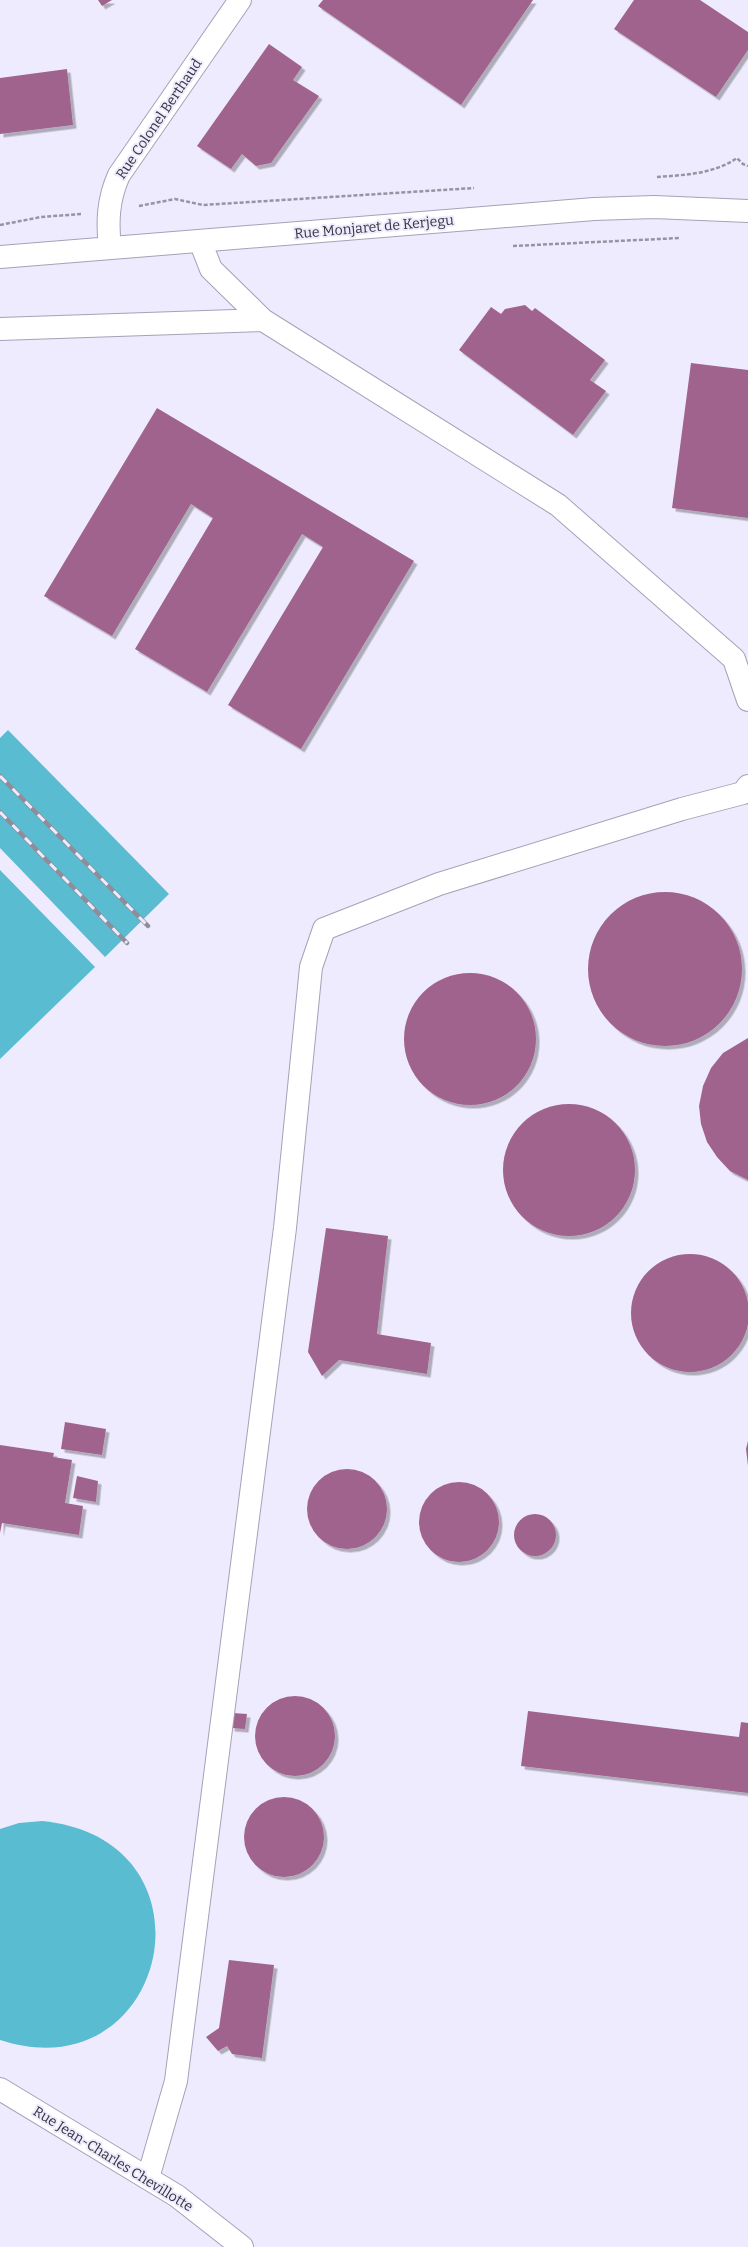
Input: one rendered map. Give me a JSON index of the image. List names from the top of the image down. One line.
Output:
{"streets":{"street":["Rue Colonel Berthaud","Rue Monjaret de Kerjegu","Rue Jean-Charles Chevillotte"]},"crossings":[["Rue Colonel Berthaud","Rue Monjaret de Kerjegu"]]}
